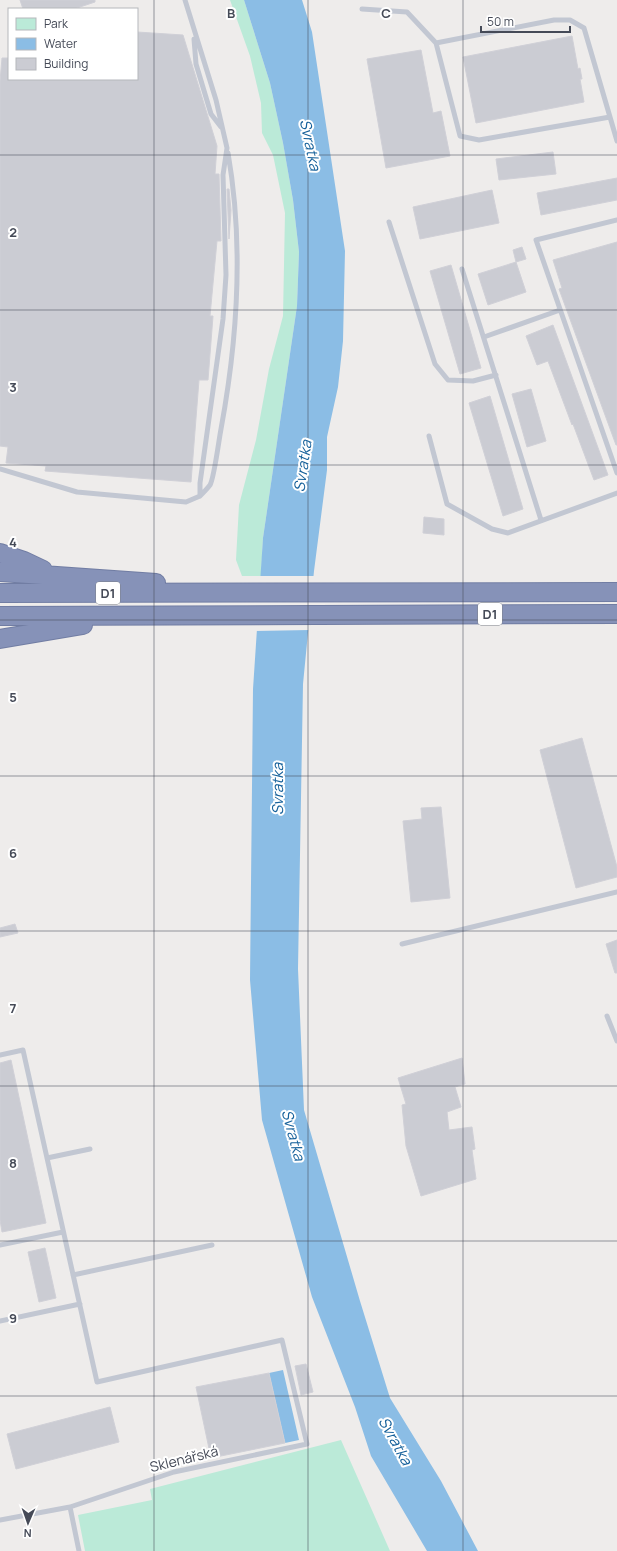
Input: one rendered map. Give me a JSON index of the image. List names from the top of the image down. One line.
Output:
{"streets":{"highway":["D1"],"lane":["Sklenářská"]},"water":["Svratka"],"legend":["Park","Water","Building"],"scale_bar":"50 m","north":"bottom","grid":{"columns":["B","C"],"rows":["2","3","4","5","6","7","8","9"]}}
